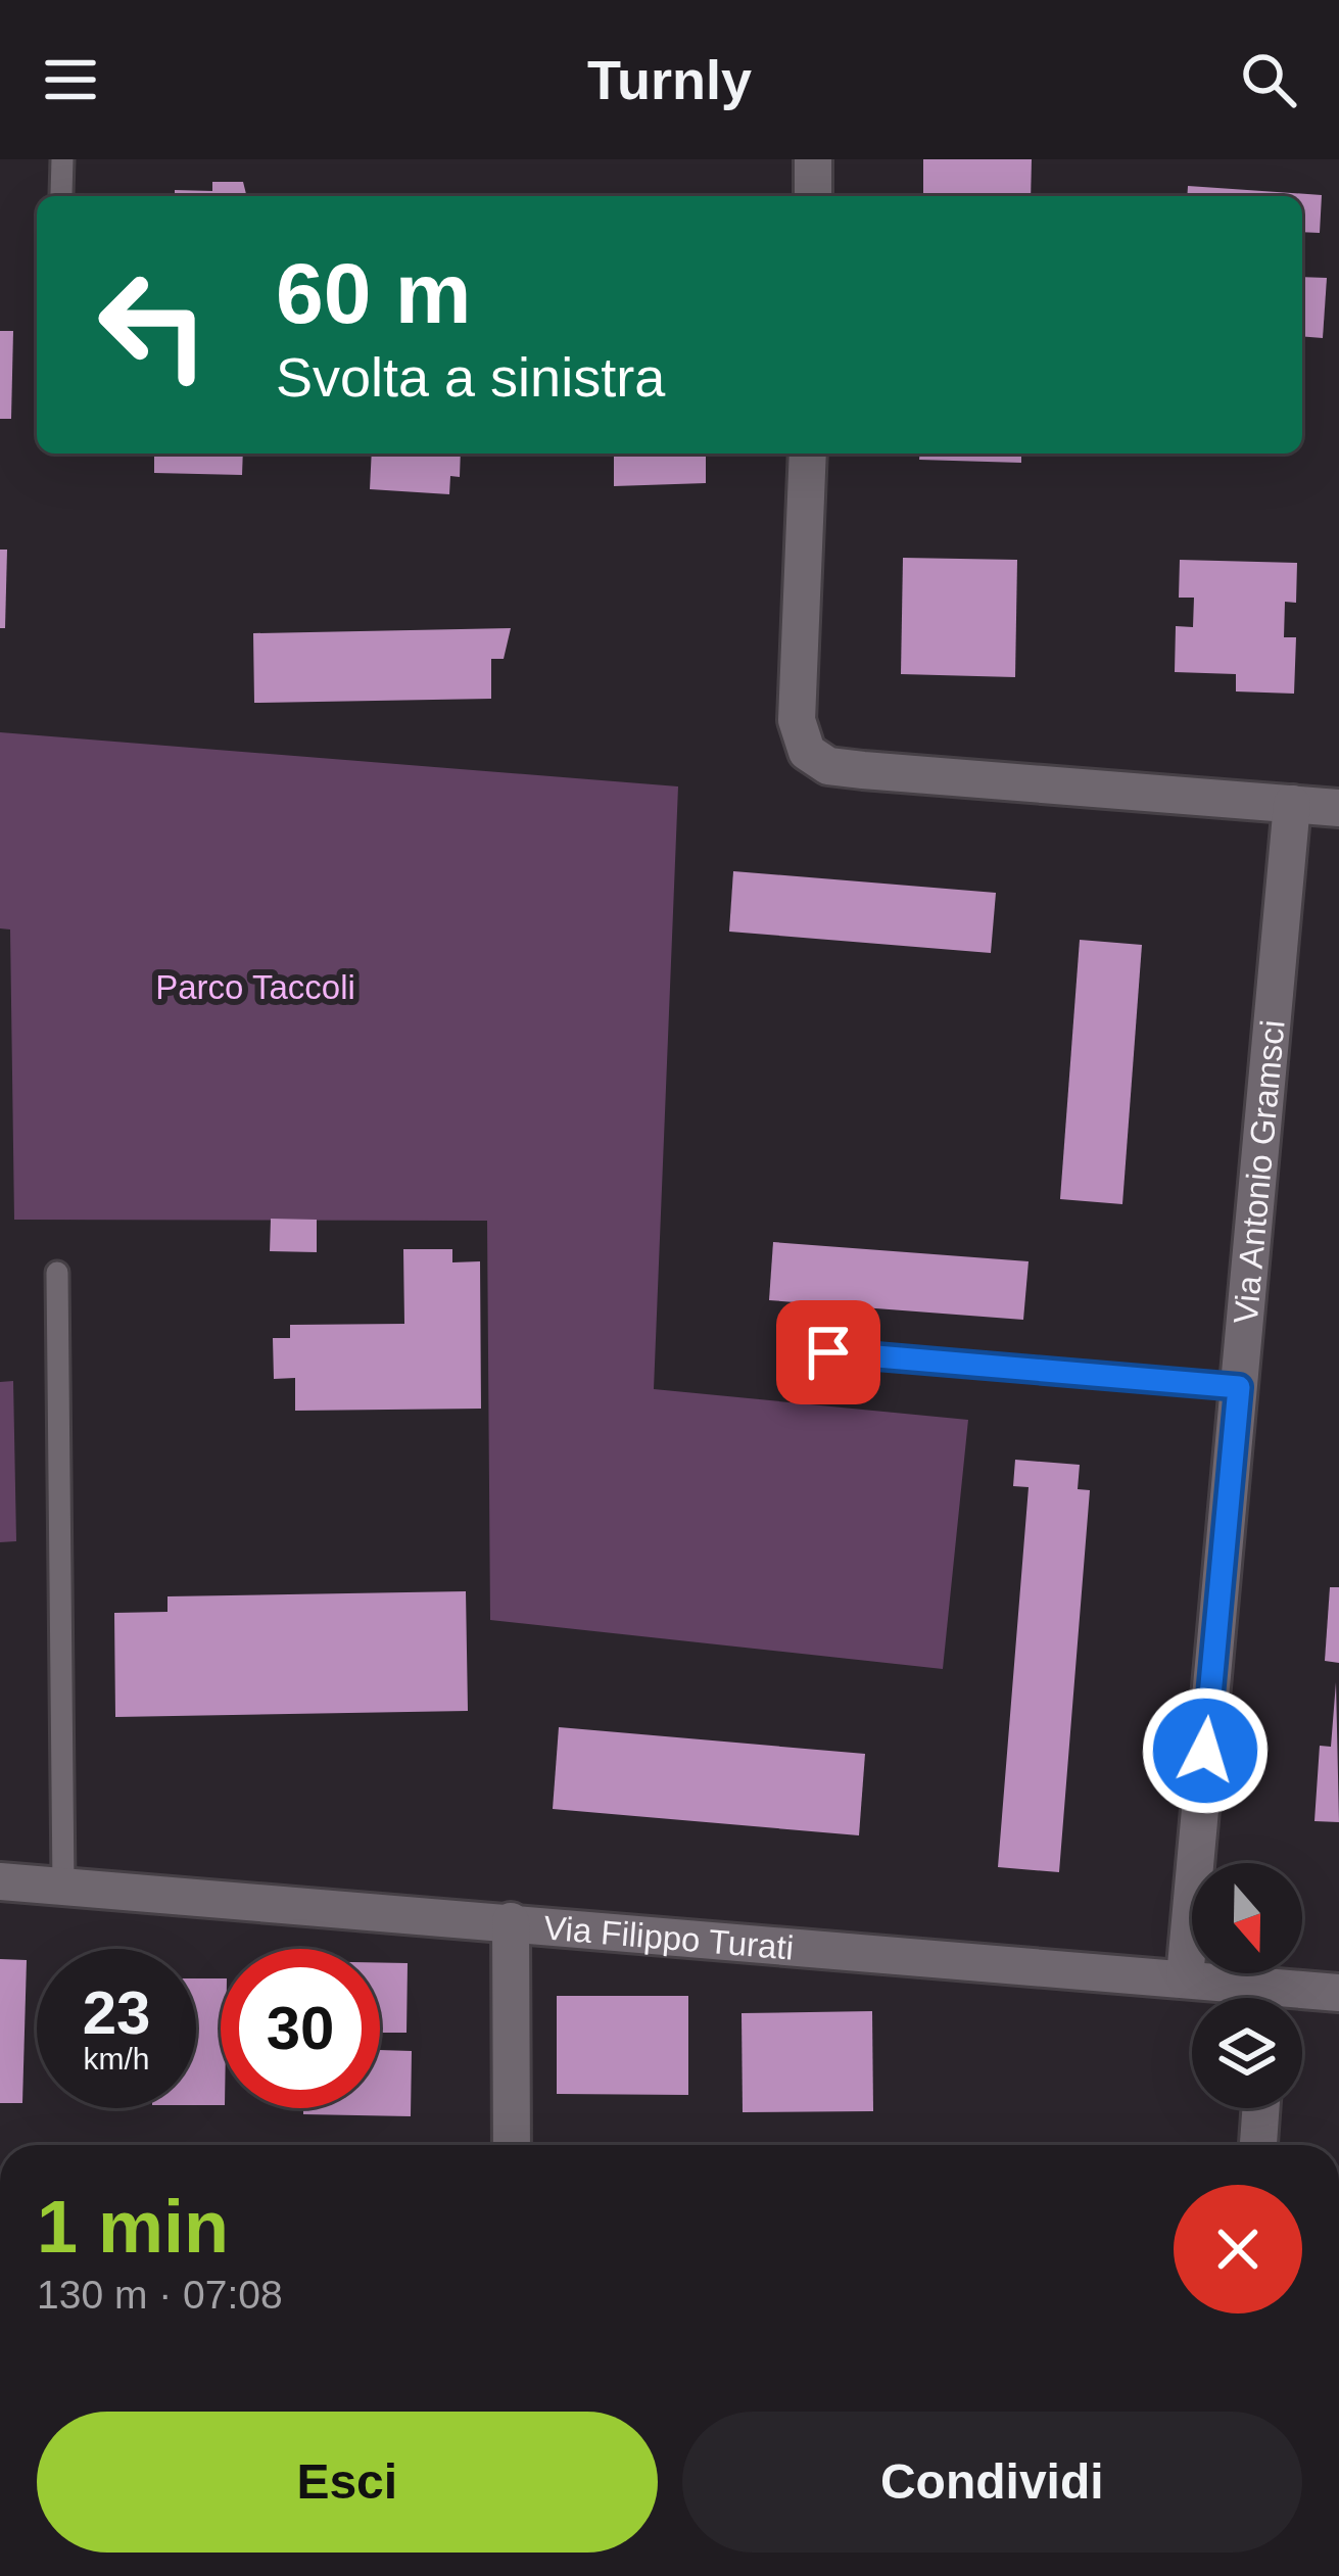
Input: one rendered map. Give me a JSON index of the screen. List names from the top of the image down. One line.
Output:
{"streets":{"street":["Via Antonio Gramsci","Via Filippo Turati"]},"crossings":[["Via Antonio Gramsci","Via Filippo Turati"]],"parks":["Parco Taccoli"],"north":"bottom","page":{"header":"Turnly","turn":["60 m","Svolta a sinistra"],"speed":"23 km/h","limit":"30","heading":["1 min","130 m · 07:08"],"buttons":["Esci","Condividi"]}}
